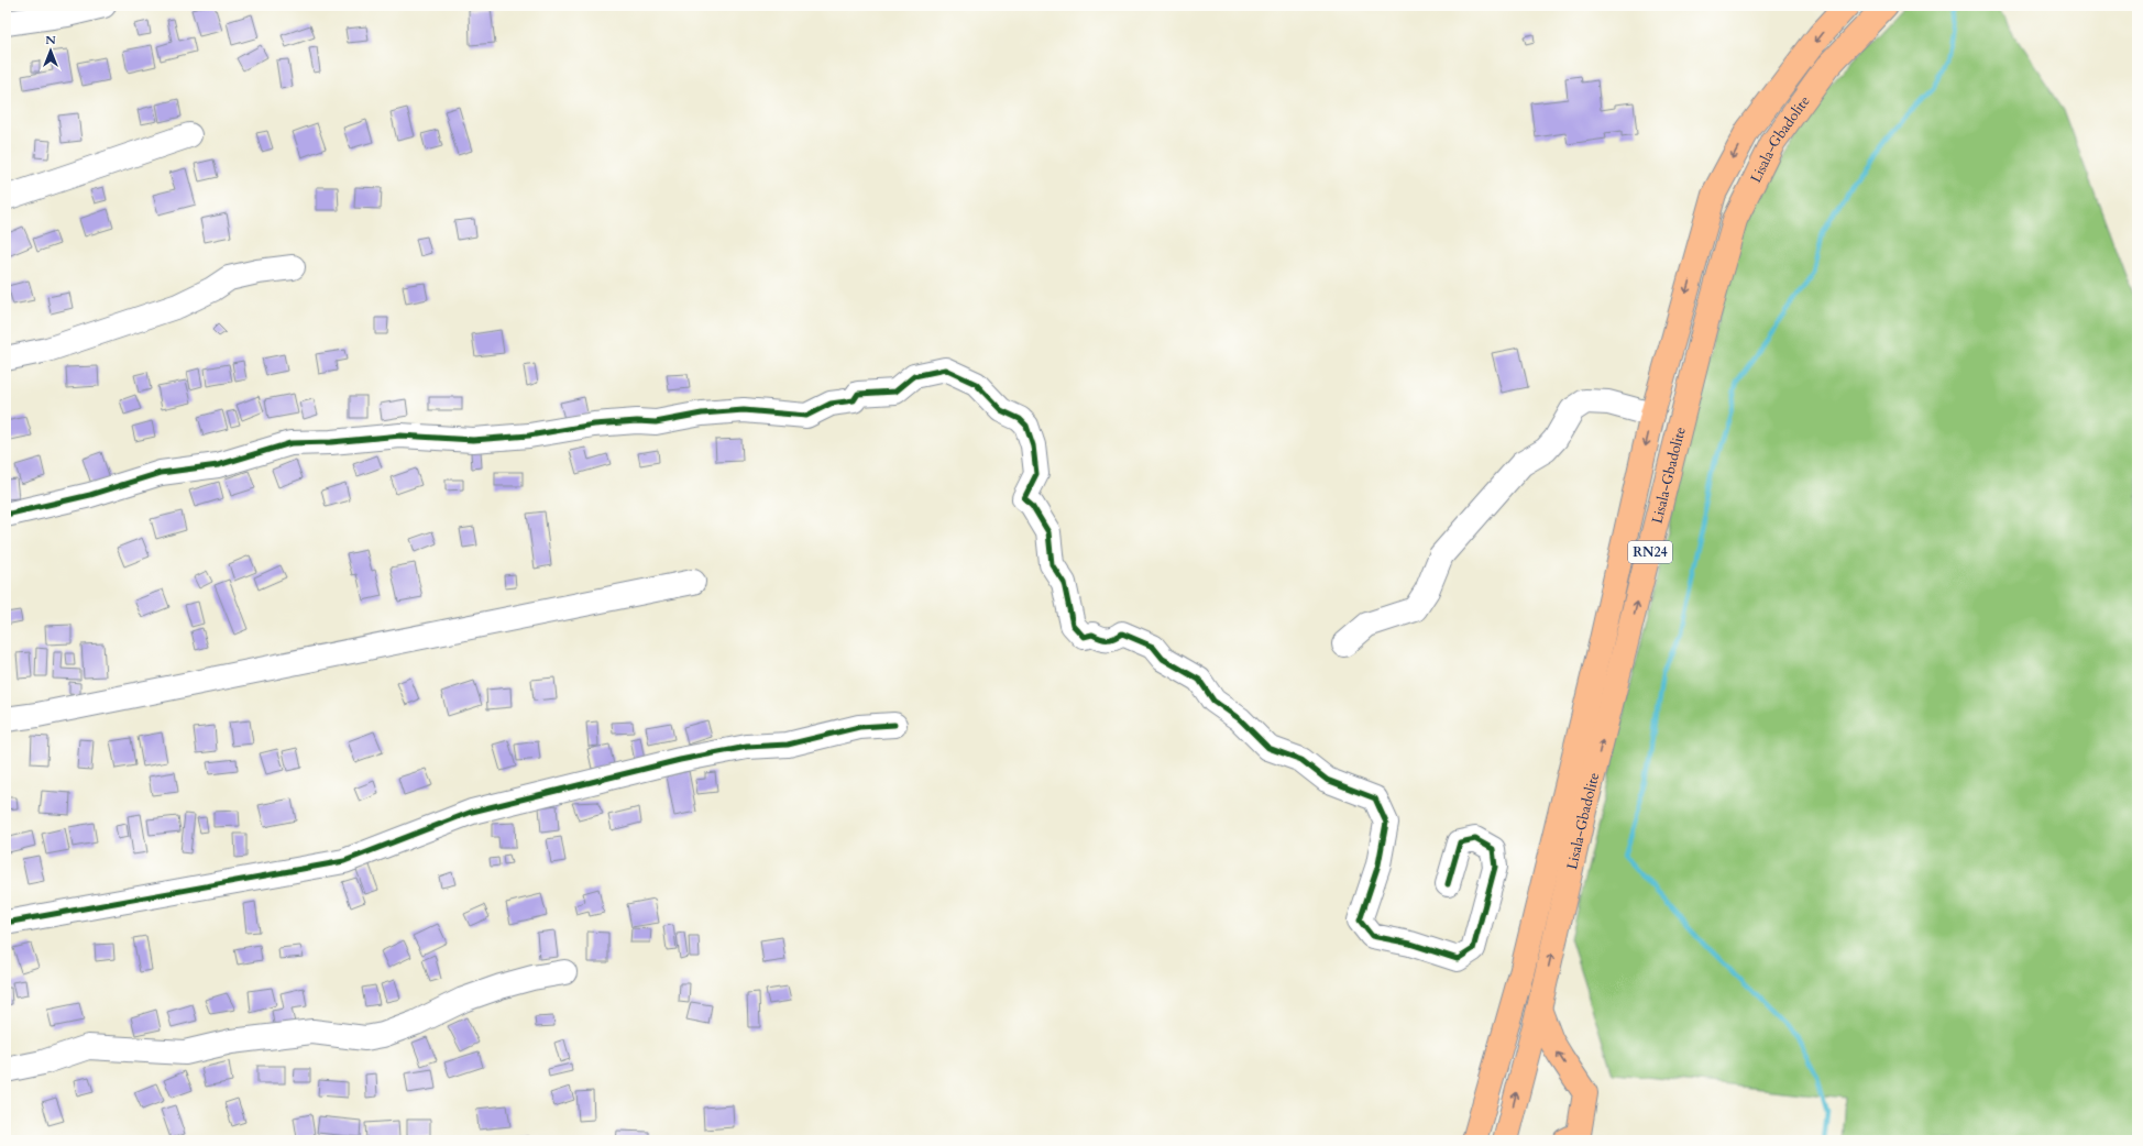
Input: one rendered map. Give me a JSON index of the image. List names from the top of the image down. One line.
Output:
{"streets":{"main road":["Lisala-Gbadolite","RN24"]},"north":"top"}
